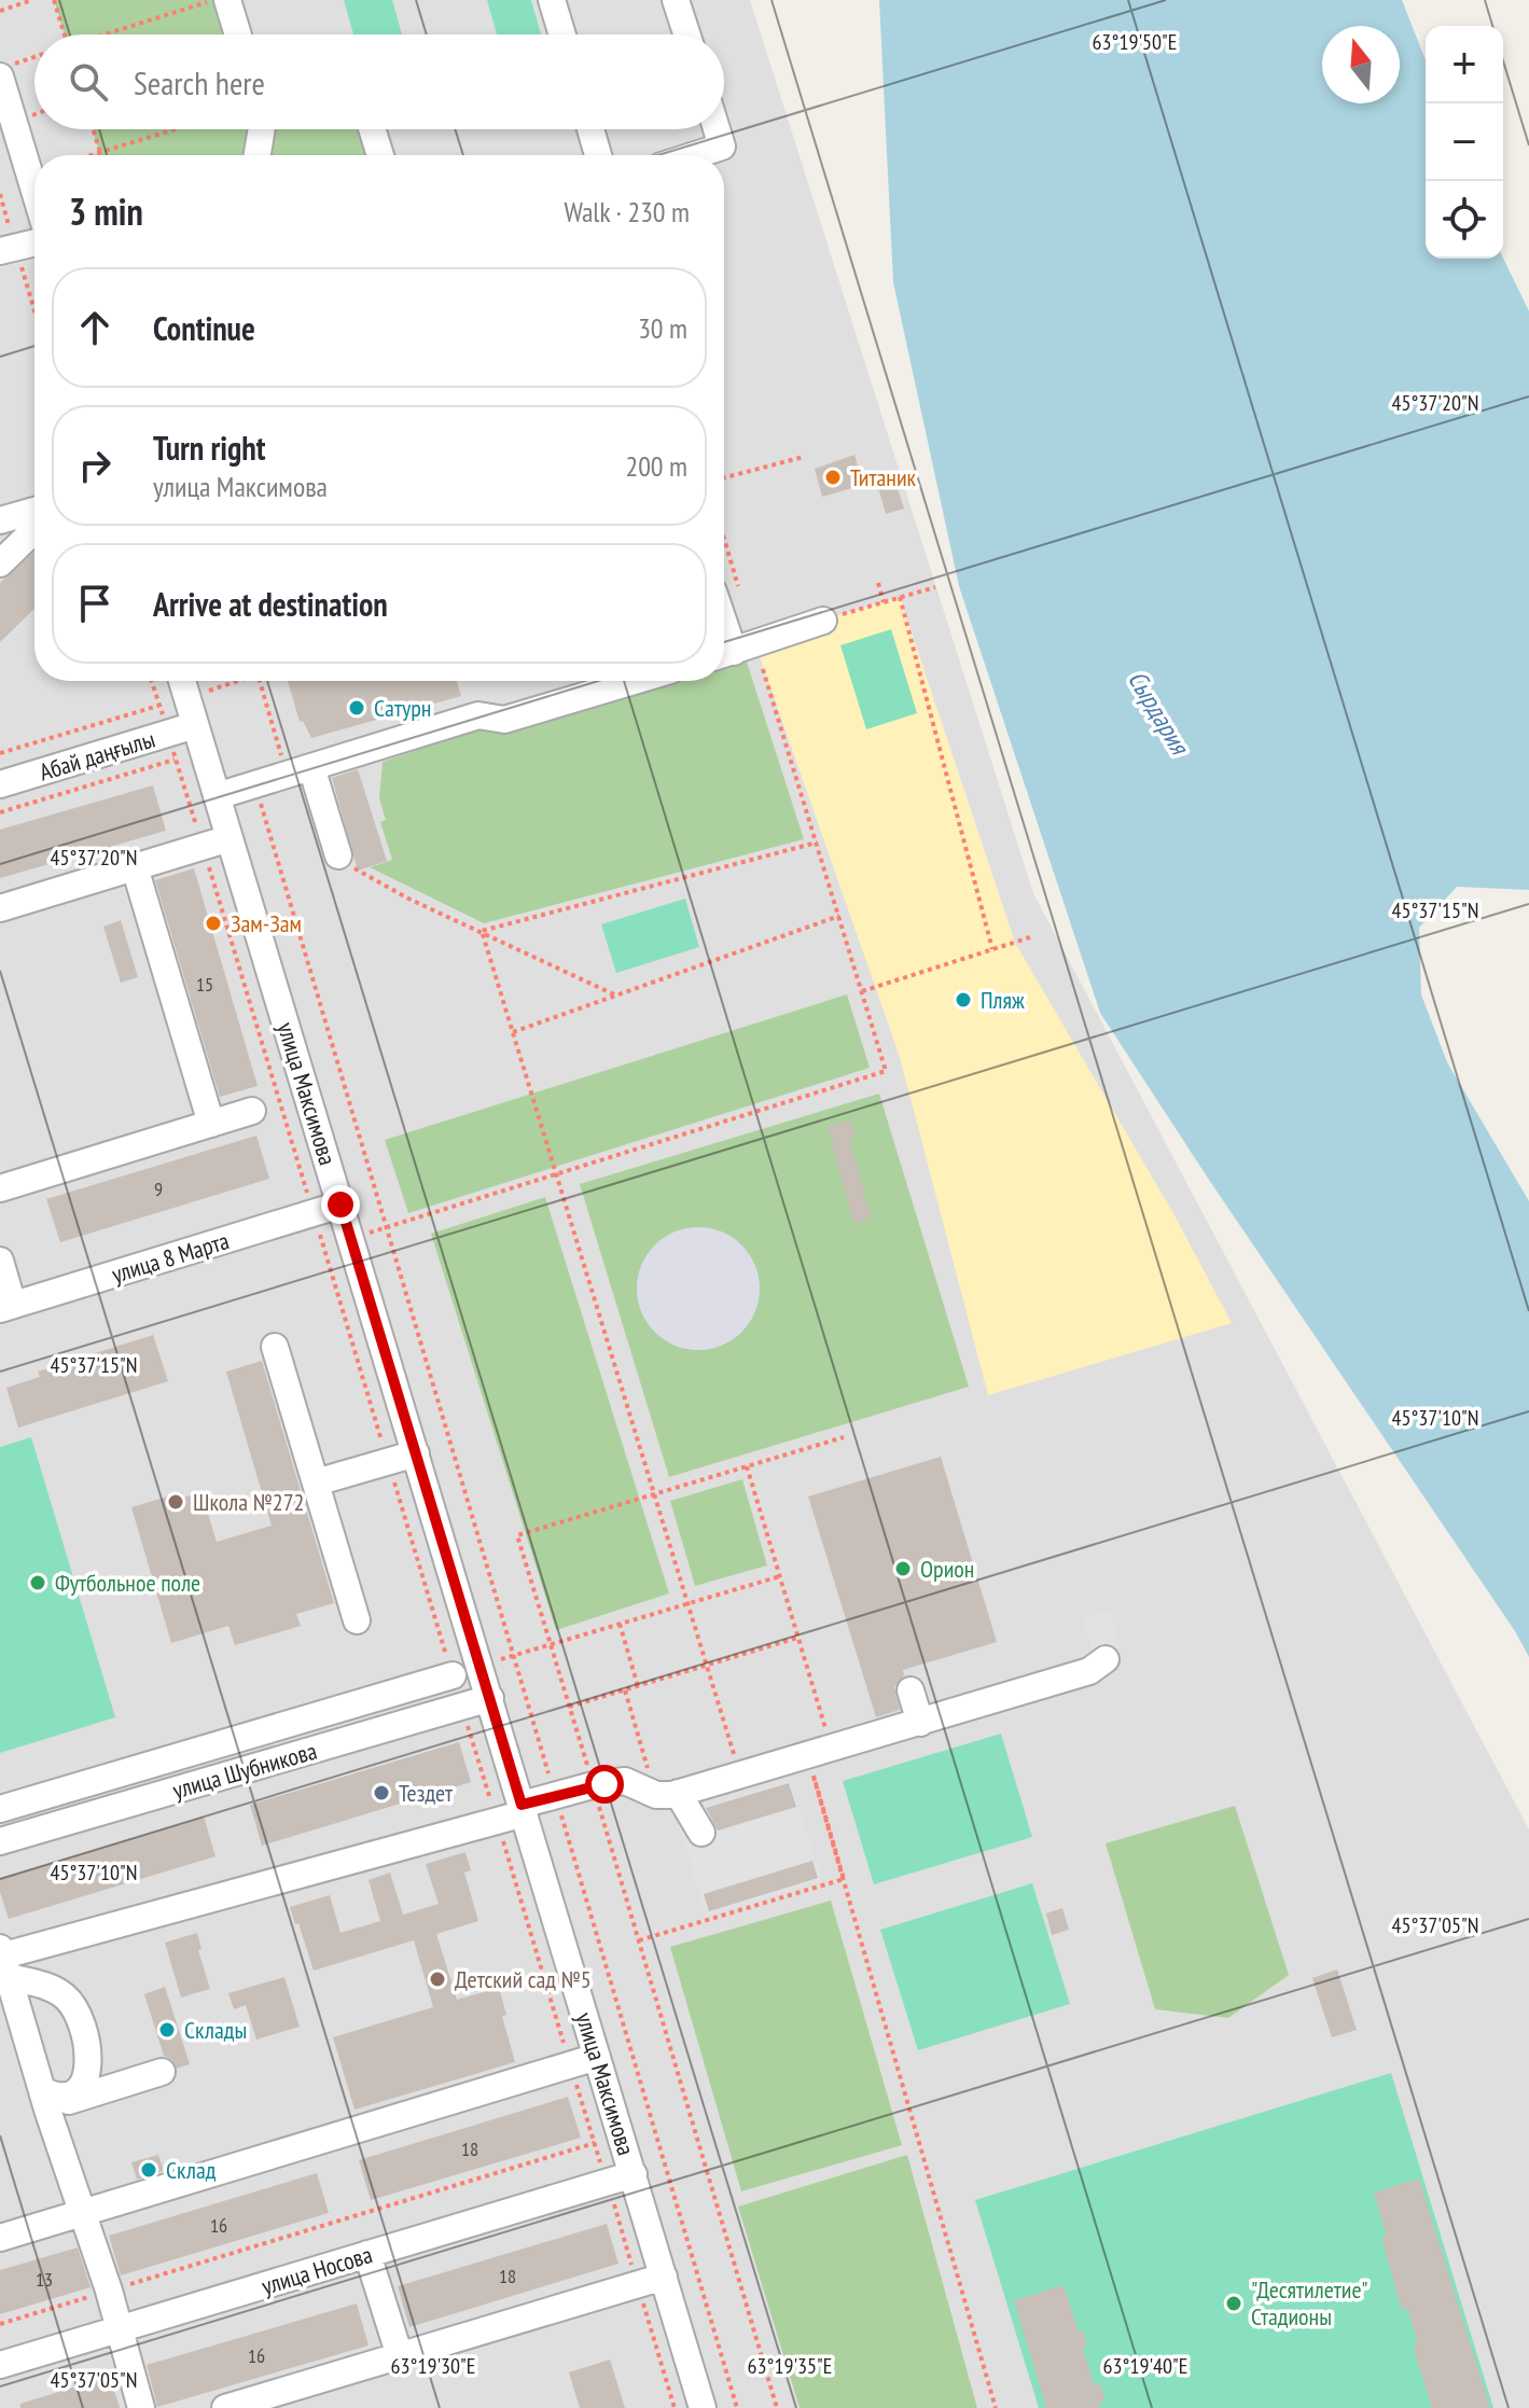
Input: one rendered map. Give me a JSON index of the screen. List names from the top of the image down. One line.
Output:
{"streets":{"street":["Абай даңғылы","улица Максимова","улица 8 Марта","улица Шубникова","улица Носова"]},"crossings":[["Абай даңғылы","улица Максимова"],["улица Максимова","улица 8 Марта"],["улица Максимова","улица Шубникова"],["улица Максимова","улица Носова"]],"water":["Сырдария"],"places":["Титаник","Сатурн","Зам-Зам","Пляж","Школа №272","Орион","Футбольное поле","Тездет","Детский сад №5","Склады","Склад","\"Десятилетие\" Стадионы"],"house_numbers":["15","9","18","16","18","13","16"],"north":"top","page":{"map_buttons":["+","−"],"search":"Search here","heading":["3 min","Walk · 230 m"],"list":[["Continue","30 m"],["Turn right","улица Максимова","200 m"],"Arrive at destination"]},"coordinates":["63°19'50\"E","45°37'20\"N","45°37'15\"N","45°37'10\"N","45°37'05\"N","63°19'30\"E","63°19'35\"E","63°19'40\"E"]}
